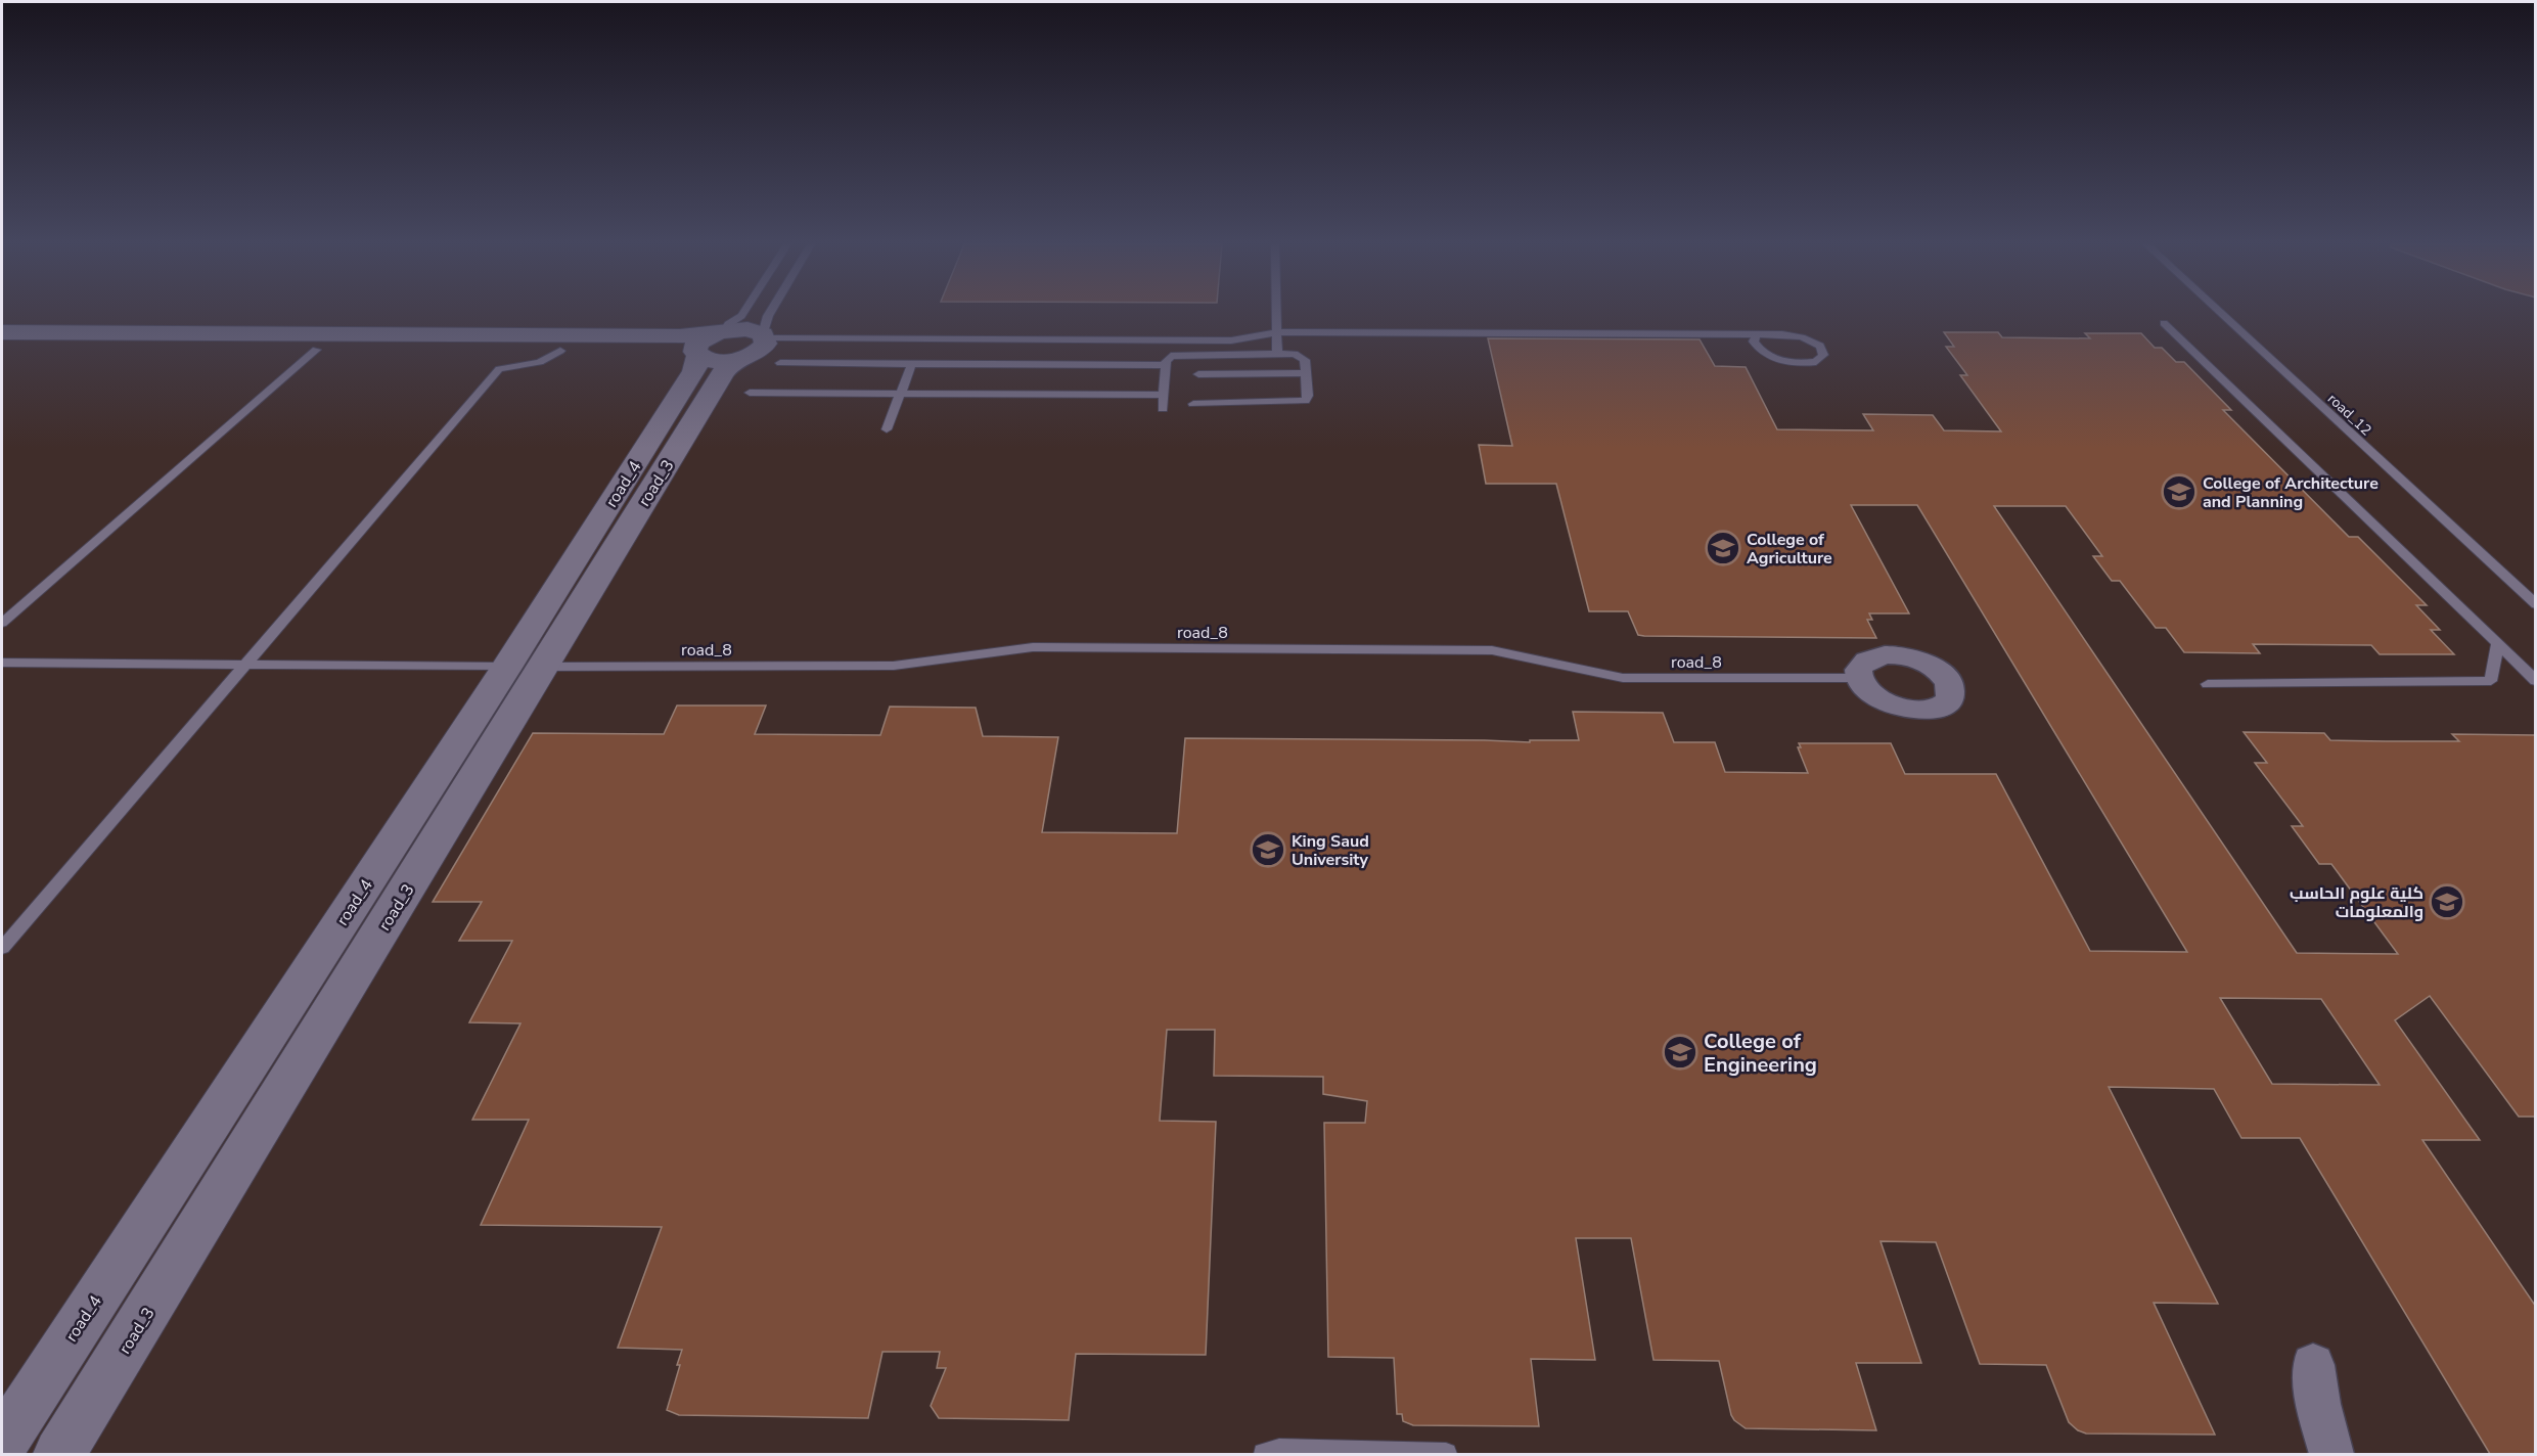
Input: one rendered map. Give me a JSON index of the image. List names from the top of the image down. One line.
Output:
{"streets":{"street":["road_3","road_4"],"lane":["road_12","road_8"]},"crossings":[["road_3","road_4"],["road_3","road_8"],["road_4","road_8"]],"places":{"school or university":["College of Architecture and Planning","College of Agriculture","King Saud University","كلية علوم الحاسب والمعلومات","College of Engineering"]}}
